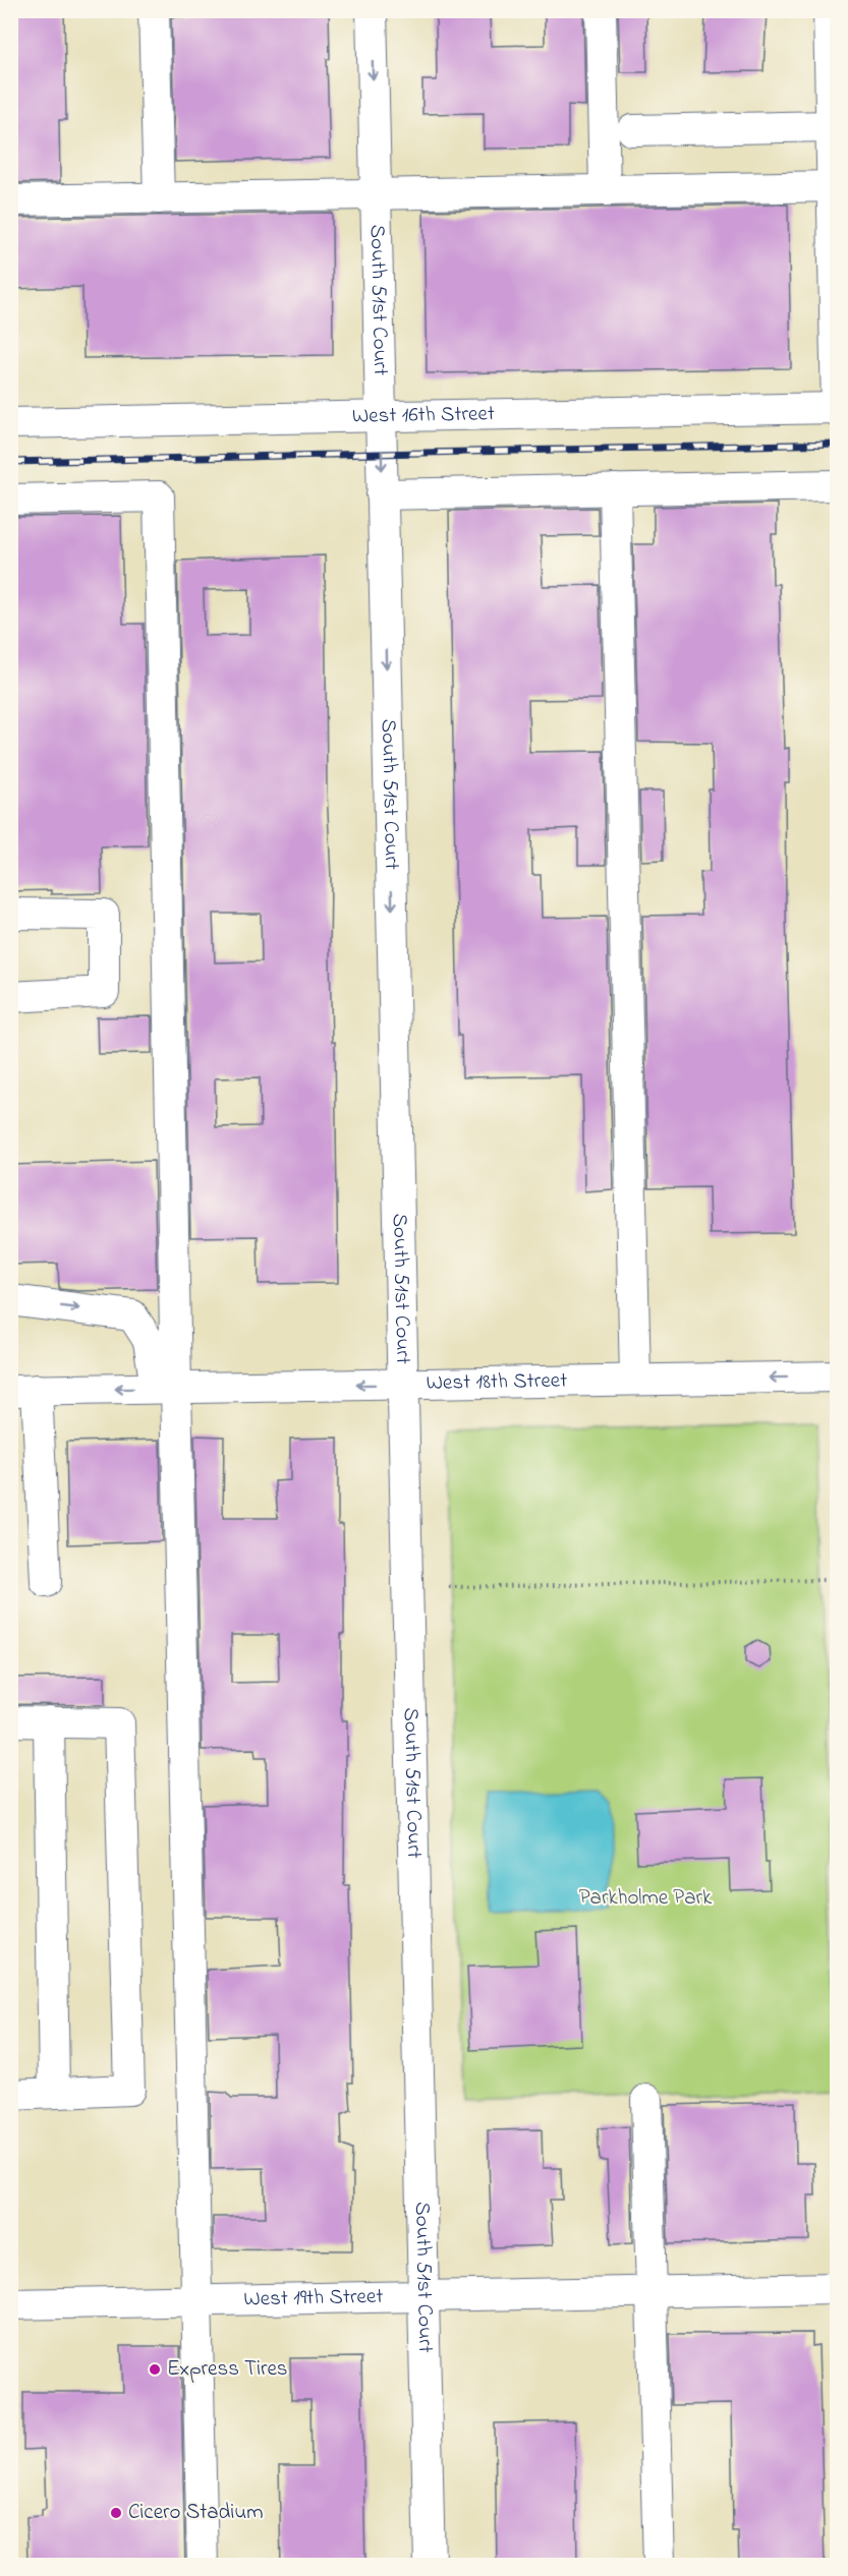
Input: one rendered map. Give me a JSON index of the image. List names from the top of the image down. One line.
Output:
{"streets":{"street":["South 51st Court","West 16th Street","West 18th Street","West 19th Street"]},"crossings":[["South 51st Court","West 16th Street"],["South 51st Court","West 18th Street"],["South 51st Court","West 19th Street"]],"one_way":["West 18th Street"],"parks":["Parkholme Park"],"places":["Express Tires","Cicero Stadium"]}
